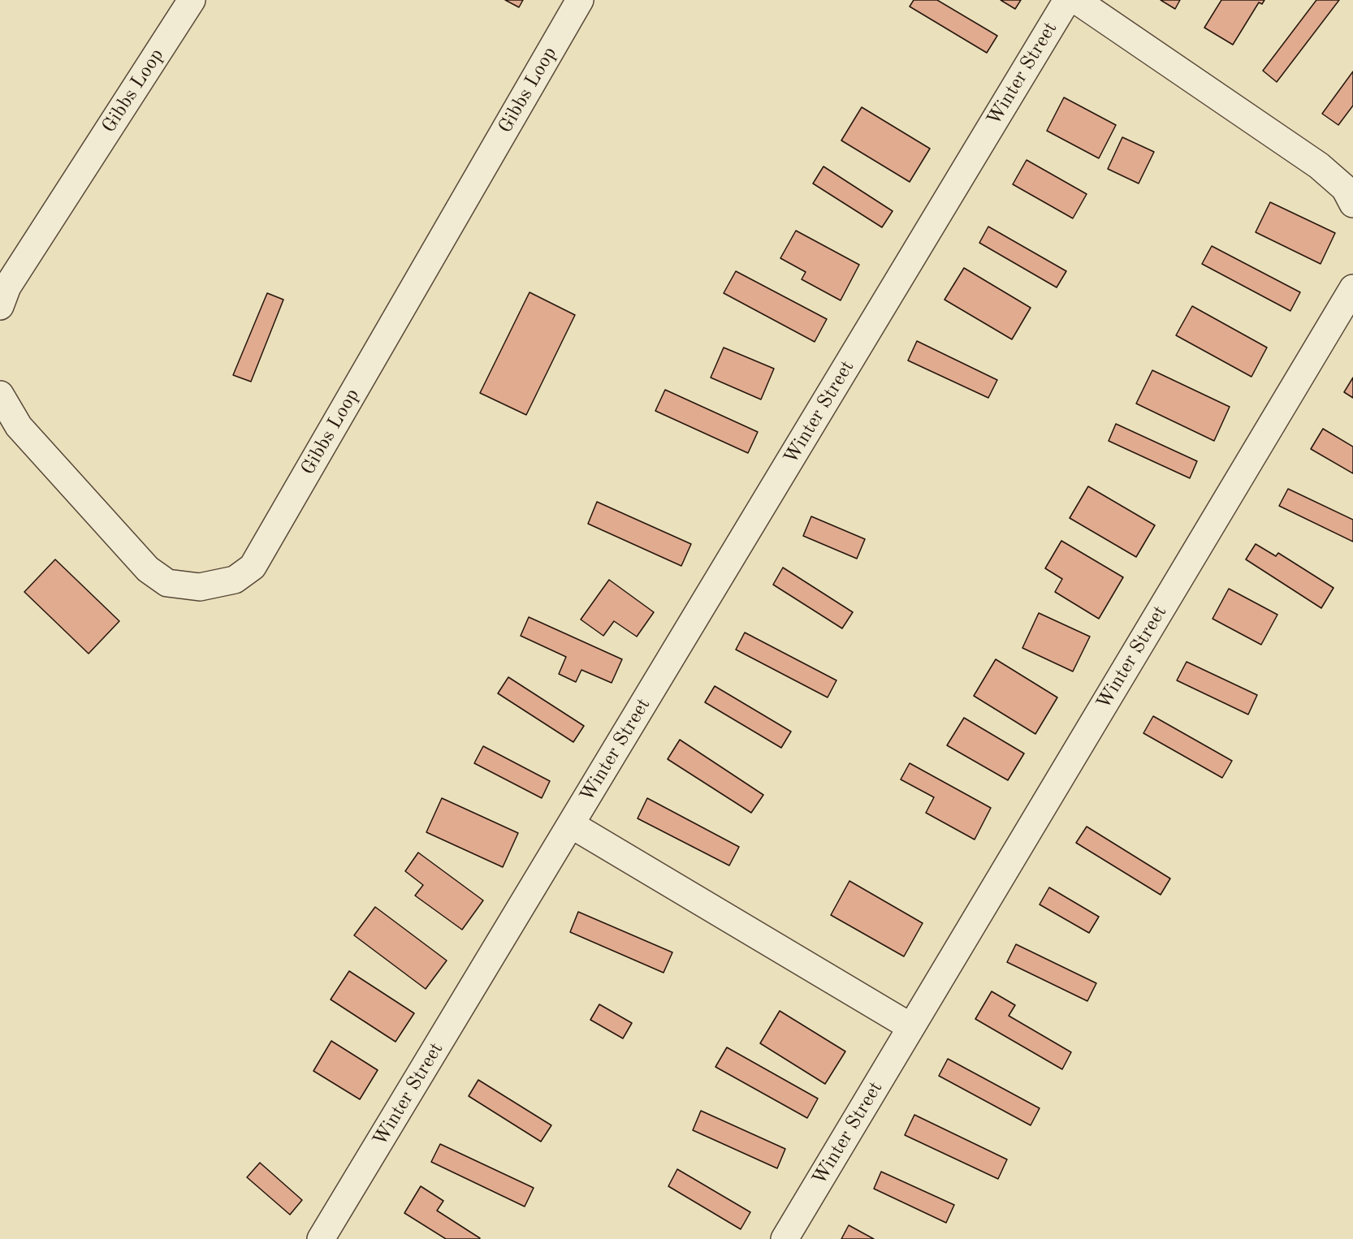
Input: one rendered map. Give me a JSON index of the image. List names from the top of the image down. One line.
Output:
{"streets":{"street":["Winter Street","Gibbs Loop"]}}
